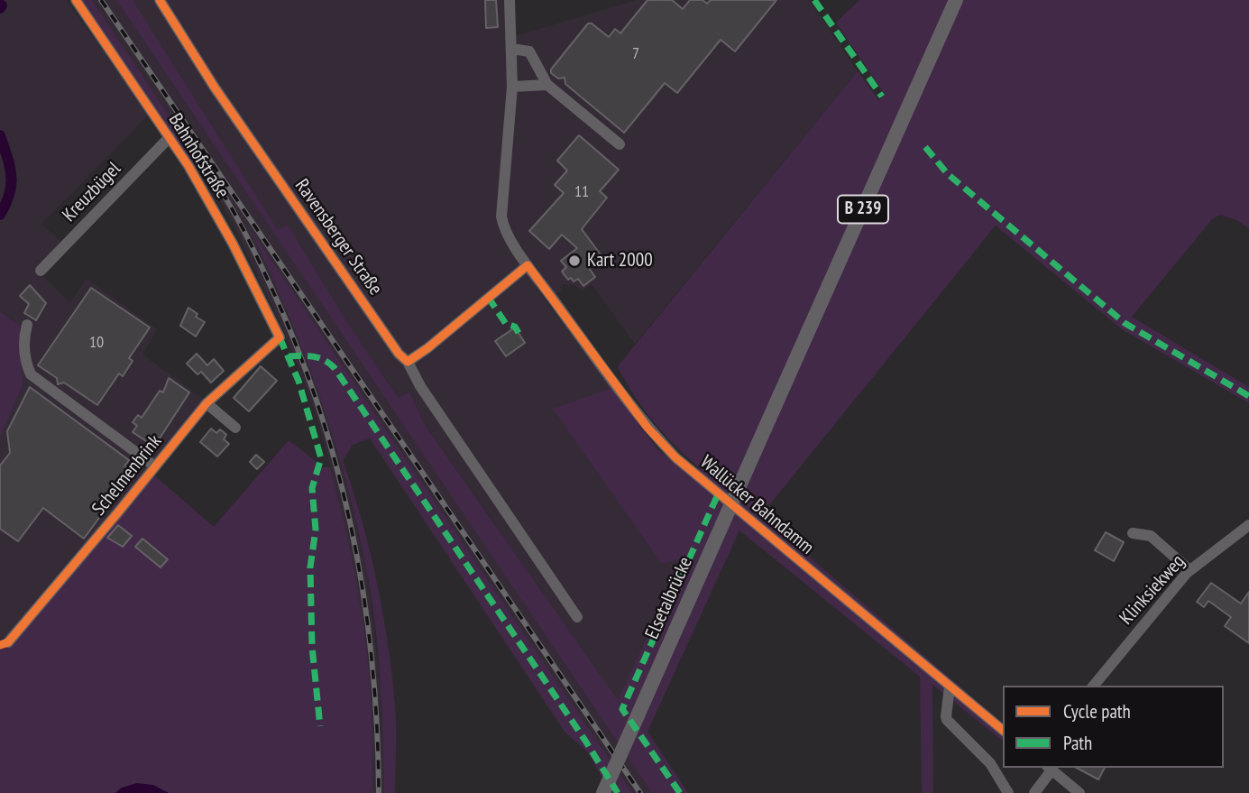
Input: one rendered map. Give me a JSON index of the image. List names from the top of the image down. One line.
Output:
{"streets":{"main road":["B 239","Elsetalbrücke"],"street":["Bahnhofstraße","Kreuzbügel","Ravensberger Straße","Schelmenbrink","Wallücker Bahndamm","Klinksiekweg"]},"crossings":[["Bahnhofstraße","Kreuzbügel"],["Bahnhofstraße","Schelmenbrink"]],"places":["Kart 2000"],"house_numbers":["7","11","10"],"legend":["Cycle path","Path"]}
